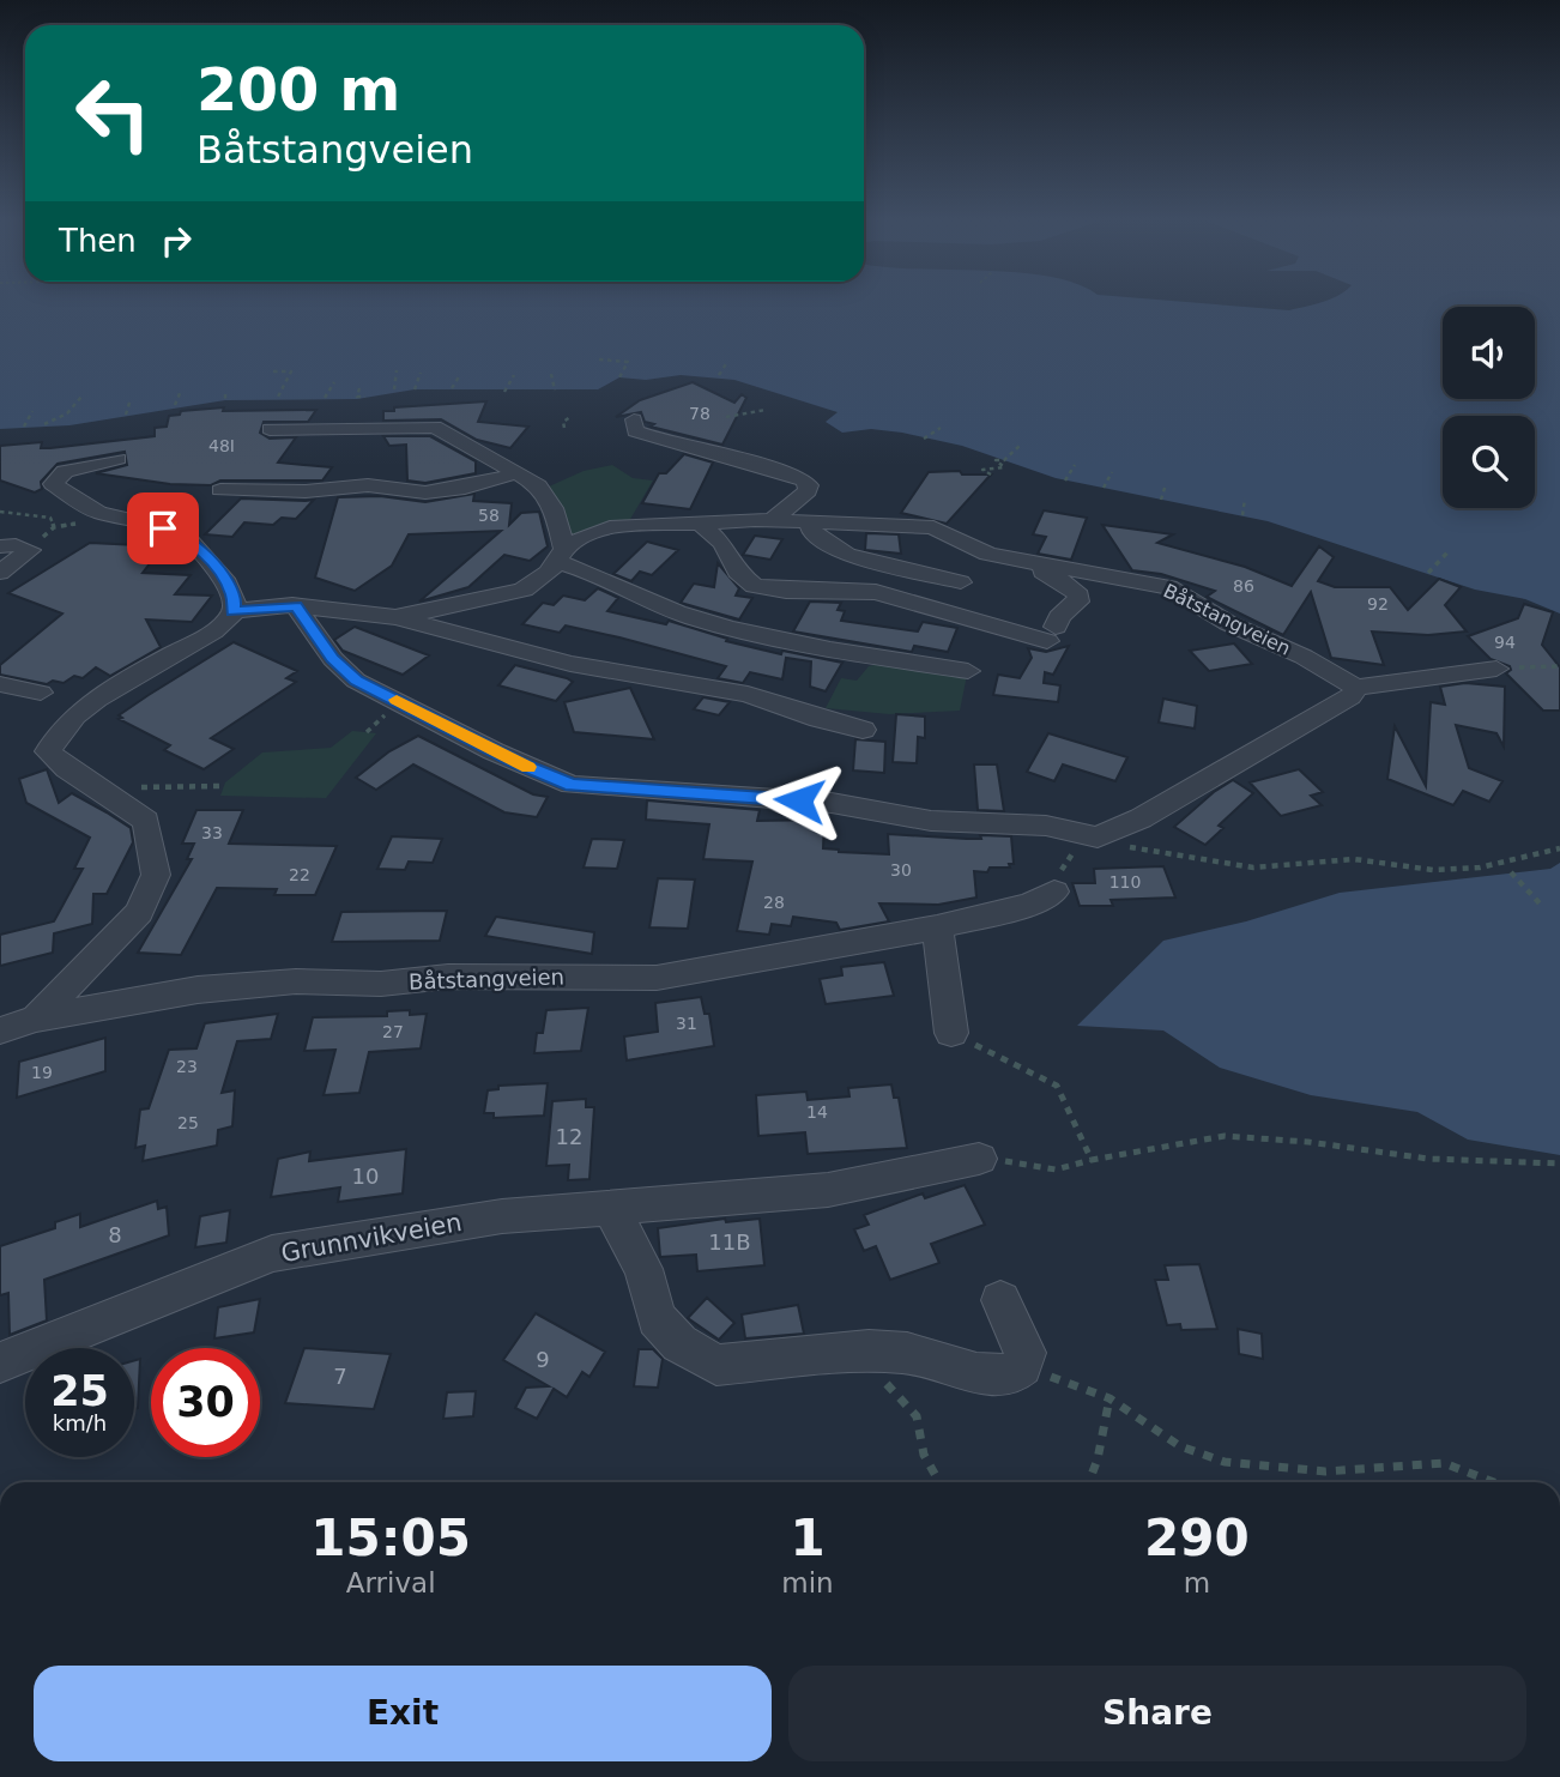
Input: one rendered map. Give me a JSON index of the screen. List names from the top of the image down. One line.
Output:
{"streets":{"street":["Båtstangveien","Grunnvikveien"]},"house_numbers":["78","48I","58","86","92","94","33","30","22","110","28","31","27","23","19","14","25","12","10","8","11B","9","7"],"page":{"turn":["200 m","Båtstangveien"],"then":"Then","speed":"25 km/h","limit":"30","eta":["15:05","Arrival","1","min","290","m"],"buttons":["Exit","Share"]}}
